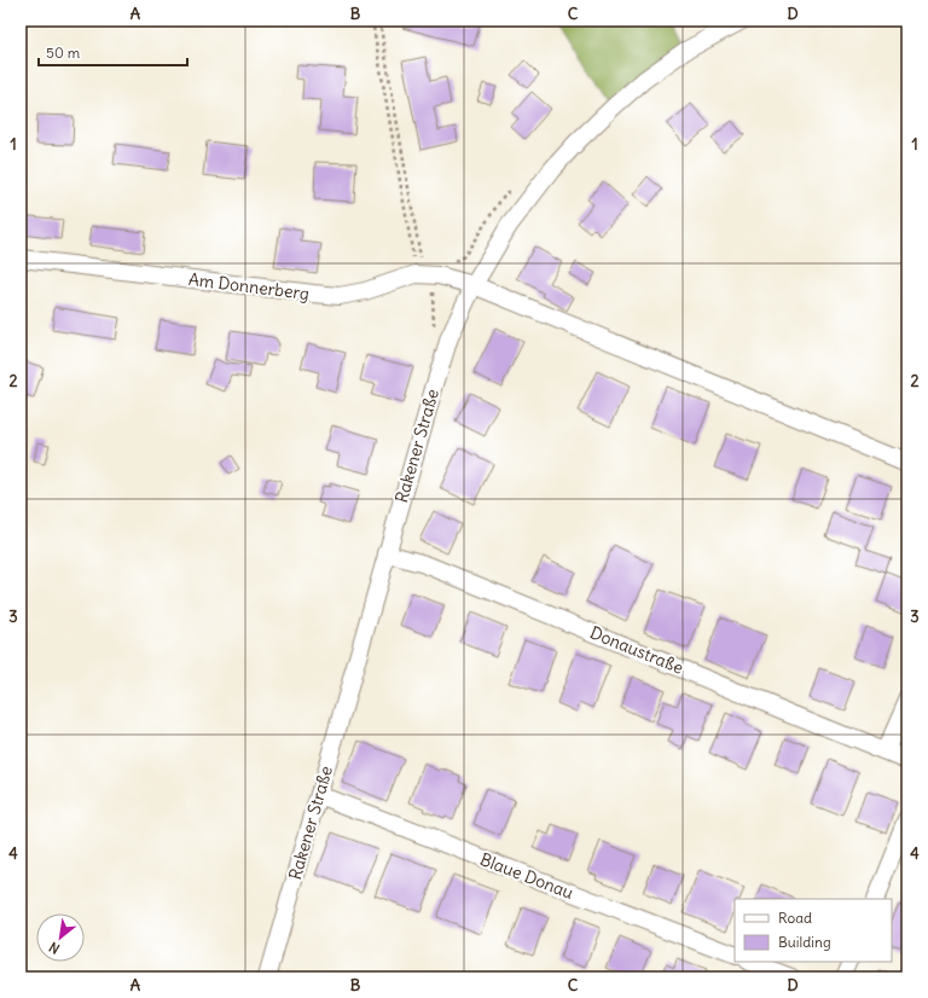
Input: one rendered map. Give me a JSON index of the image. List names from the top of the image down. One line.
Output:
{"streets":{"street":["Am Donnerberg","Rakener Straße","Donaustraße","Blaue Donau"]},"crossings":[["Am Donnerberg","Rakener Straße"],["Rakener Straße","Donaustraße"],["Rakener Straße","Blaue Donau"]],"legend":["Road","Building"],"scale_bar":"50 m","north":"bottom left","grid":{"columns":["A","B","C","D"],"rows":["1","2","3","4"]}}
